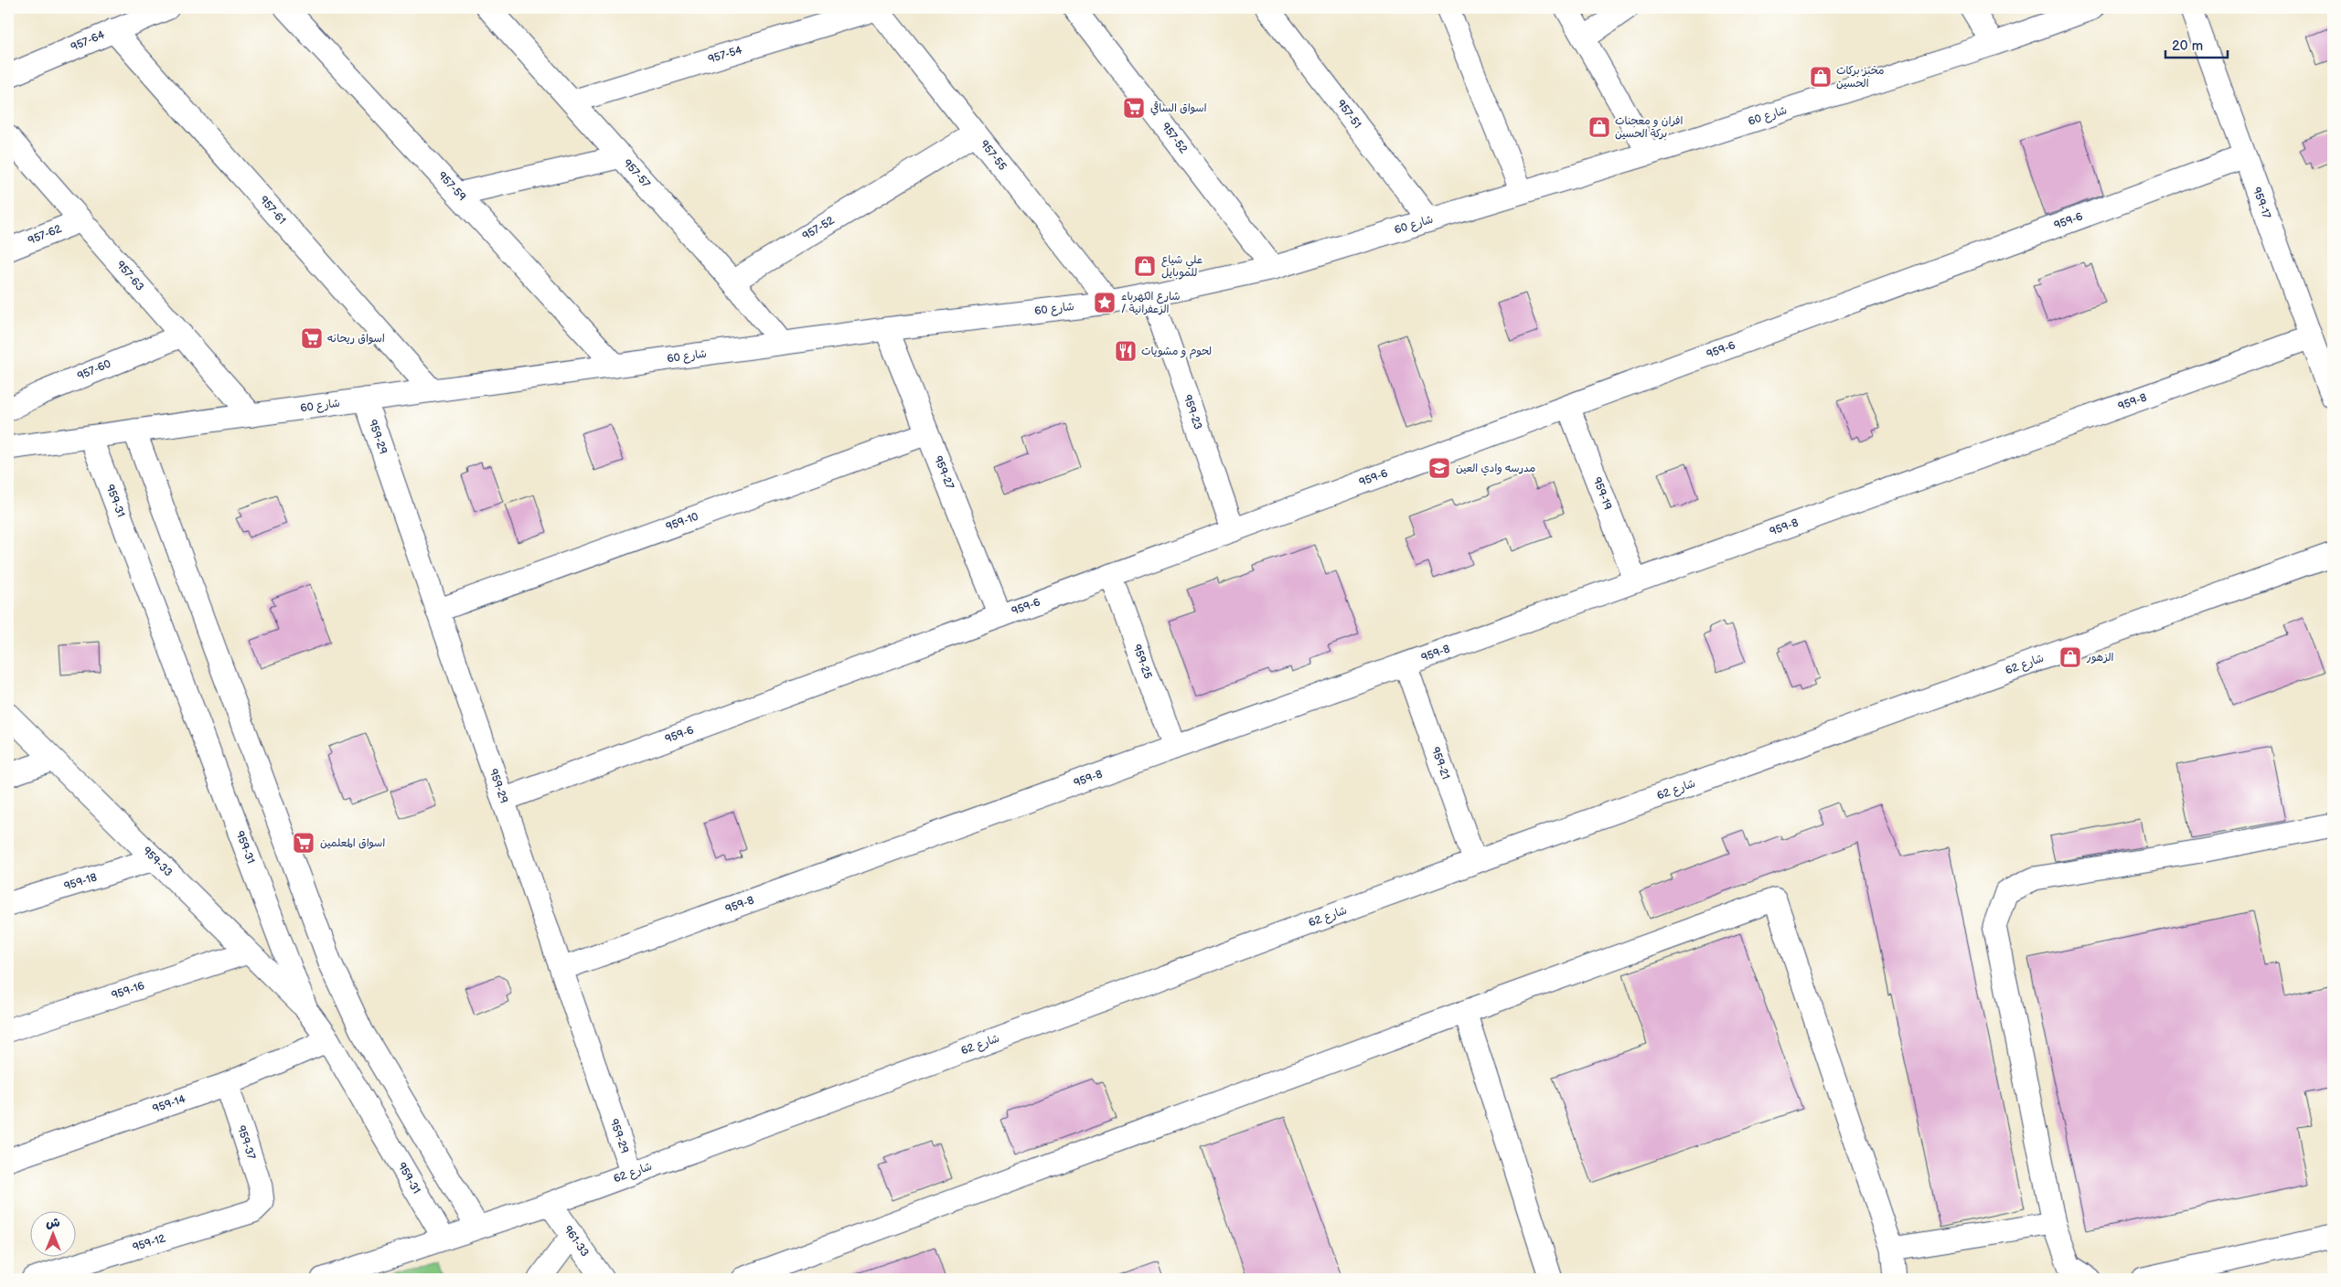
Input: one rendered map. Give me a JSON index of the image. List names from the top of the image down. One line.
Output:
{"streets":{"street":["957-64","957-54","957-51","شارع 60","957-52","957-55","957-57","957-59","959-17","957-61","959-6","957-62","957-63","957-60","959-8","959-23","959-29","959-27","959-19","959-31","959-10","959-25","شارع 62","959-21","959-33","959-18","959-16","959-14","959-37","961-33","959-12"]},"crossings":[["957-64","957-61"],["957-54","957-55"],["957-54","957-57"],["957-51","شارع 60"],["شارع 60","957-52"],["شارع 60","957-55"],["شارع 60","957-57"],["شارع 60","957-59"],["شارع 60","957-61"],["شارع 60","957-63"],["شارع 60","959-23"],["شارع 60","959-29"],["شارع 60","959-27"],["شارع 60","959-31"],["957-52","957-55"],["957-52","957-57"],["959-17","959-6"],["959-17","959-8"],["959-6","959-23"],["959-6","959-29"],["959-6","959-27"],["959-6","959-19"],["959-6","959-25"],["957-62","957-63"],["957-63","957-60"],["959-8","959-29"],["959-8","959-19"],["959-8","959-25"],["959-8","959-21"],["959-29","959-10"],["959-29","شارع 62"],["959-27","959-10"],["959-31","شارع 62"],["959-31","959-33"],["959-31","959-14"],["شارع 62","959-21"],["شارع 62","961-33"],["959-33","959-18"],["959-33","959-16"],["959-14","959-37"],["959-37","959-12"]],"places":{"shop":["مخبز بركات الحسين","افران و معجنات بركة الحسين","علي شياع للموبايل","الزهور"],"supermarket":["اسواق الساقي","اسواق ريحانه","اسواق المعلمين"],"place":["شارع الكهرباء / الزعفرانية"],"restaurant":["لحوم و مشويات"],"school or university":["مدرسه وادي العين"]},"scale_bar":"20 m","north":"top"}
